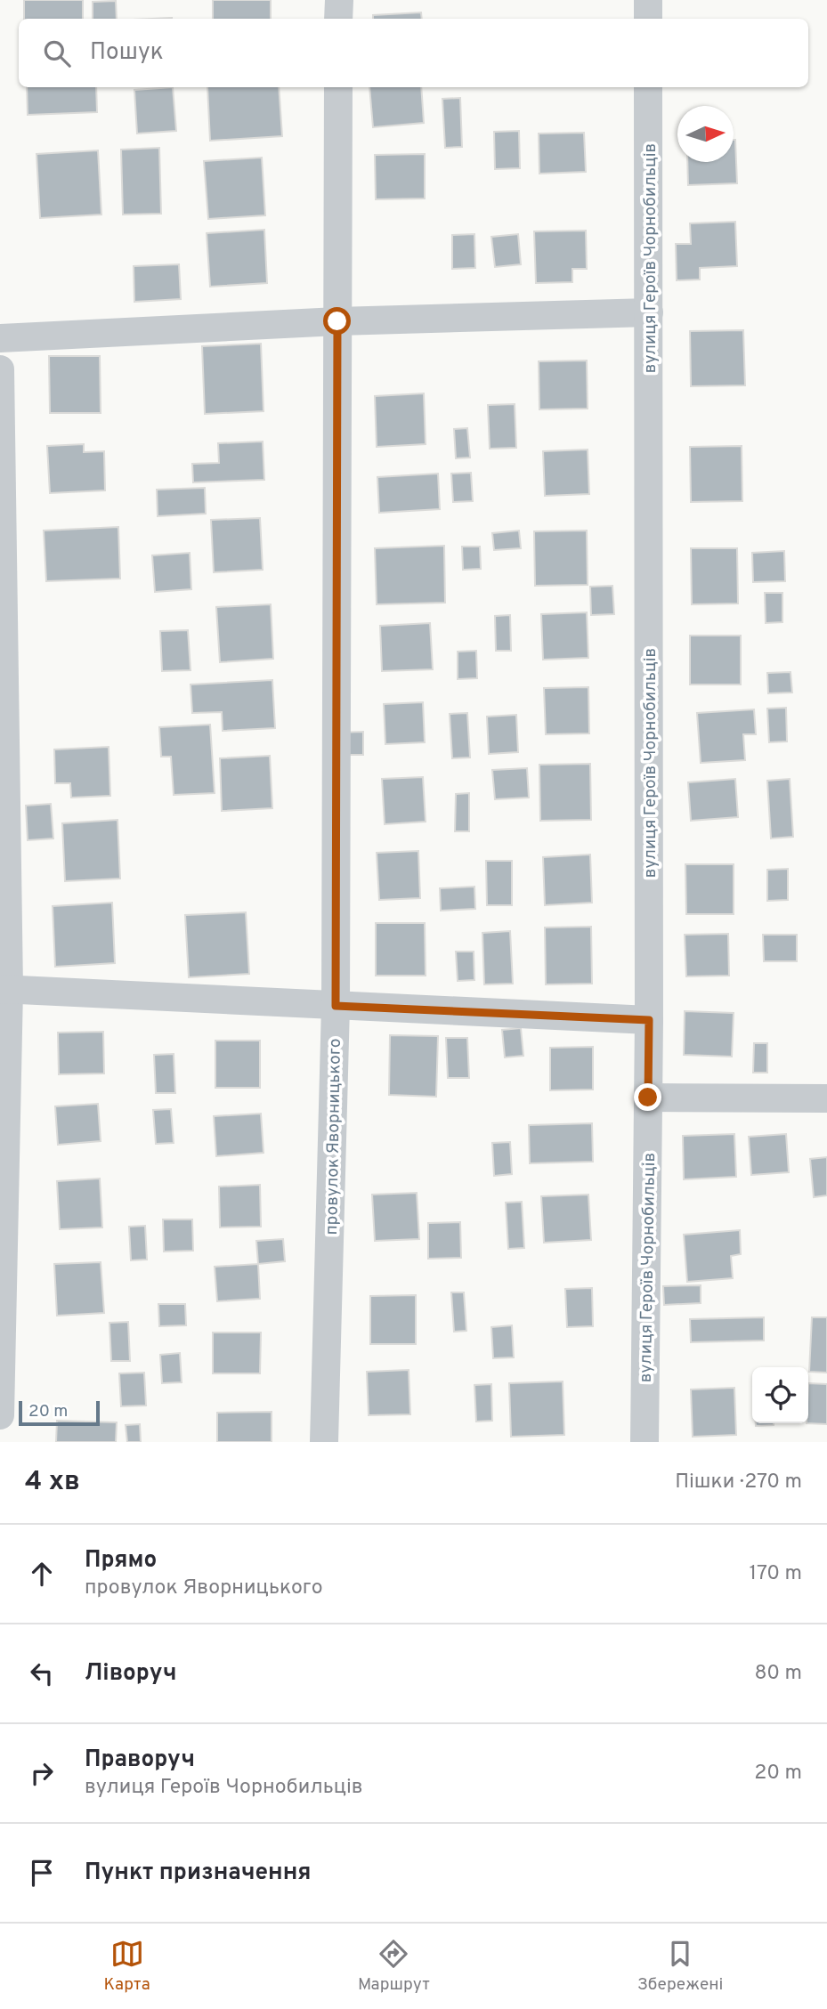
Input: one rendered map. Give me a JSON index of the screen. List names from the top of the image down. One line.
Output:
{"streets":{"street":["вулиця Героїв Чорнобильців","провулок Яворницького"]},"scale_bar":"20 m","north":"right","page":{"search":"Пошук","scale":"20 m","heading":["4 хв","Пішки · 270 m"],"list":[["Прямо","провулок Яворницького","170 m"],["Ліворуч","80 m"],["Праворуч","вулиця Героїв Чорнобильців","20 m"],"Пункт призначення"],"nav":["Карта","Маршрут","Збережені"]}}
